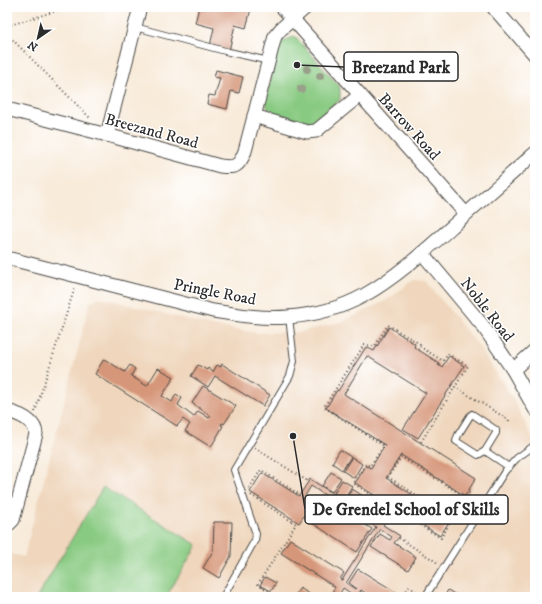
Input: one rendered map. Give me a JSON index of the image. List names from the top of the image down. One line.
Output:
{"streets":{"street":["Barrow Road","Breezand Road","Pringle Road","Noble Road"]},"crossings":[["Barrow Road","Breezand Road"],["Barrow Road","Pringle Road"],["Pringle Road","Noble Road"]],"places":["Breezand Park","De Grendel School of Skills"],"north":"bottom left"}
